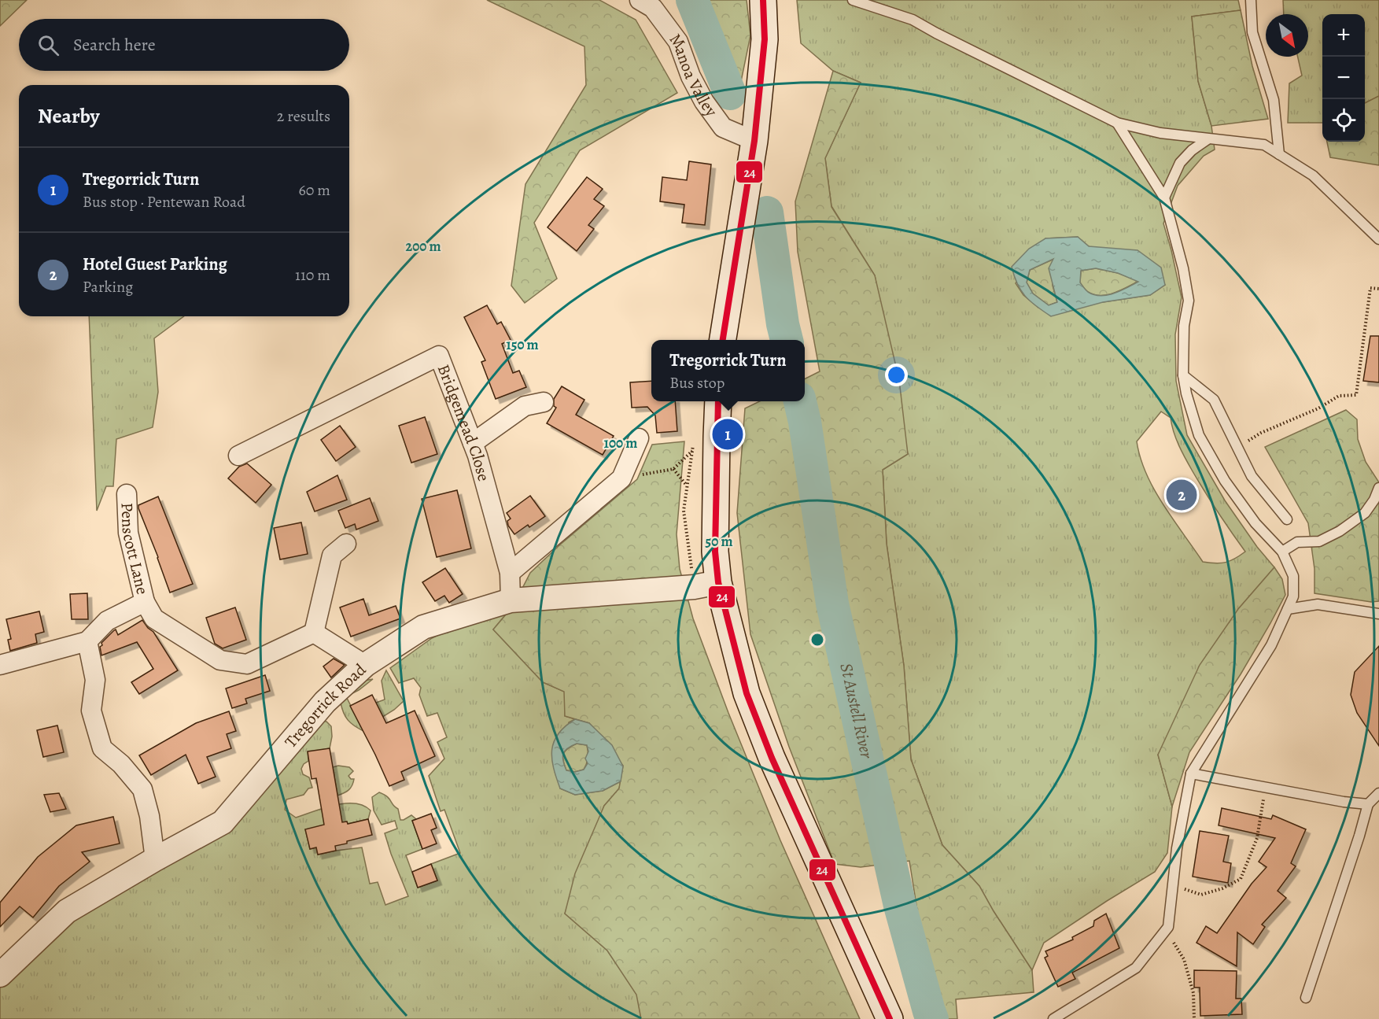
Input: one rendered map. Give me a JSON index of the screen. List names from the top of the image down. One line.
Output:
{"streets":{"street":["Manoa Valley","Bridgemead Close","Penscott Lane","Tregorrick Road"]},"crossings":[["Bridgemead Close","Tregorrick Road"]],"water":["St Austell River"],"lines":["transit line 24"],"north":"bottom right","page":{"map_buttons":["+","−"],"search":"Search here","heading":["Nearby","2 results"],"list":[{"mark":"1","name":"Tregorrick Turn","note":"Bus stop · Pentewan Road","value":"60 m"},{"mark":"2","name":"Hotel Guest Parking","note":"Parking","value":"110 m"}],"popup":["Tregorrick Turn","Bus stop"],"pins":["1","2"]},"rings":["200 m","150 m","100 m","50 m"]}
